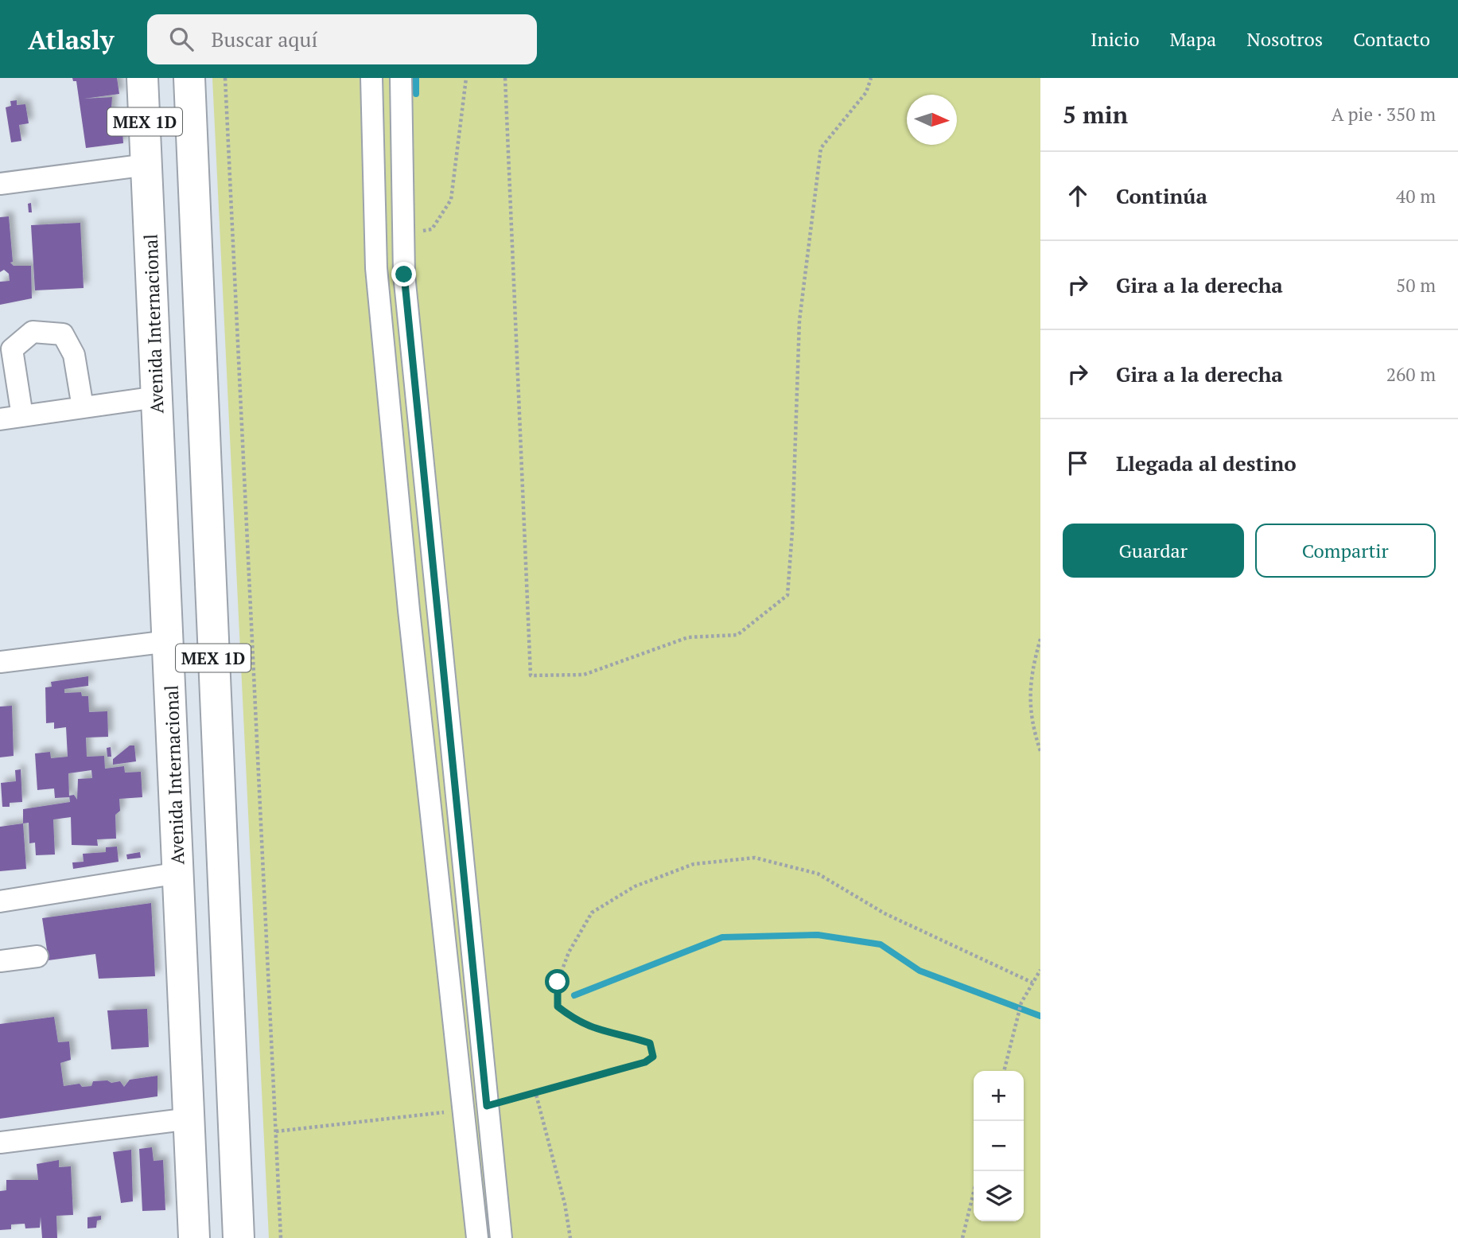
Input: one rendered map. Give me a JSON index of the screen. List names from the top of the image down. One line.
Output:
{"streets":{"highway":["MEX 1D","Avenida Internacional"]},"north":"right","page":{"header":"Atlasly","search":"Buscar aquí","nav":["Inicio","Mapa","Nosotros","Contacto"],"heading":["5 min","A pie · 350 m"],"list":[["Continúa","40 m"],["Gira a la derecha","50 m"],["Gira a la derecha","260 m"],"Llegada al destino"],"buttons":["Guardar","Compartir"],"map_buttons":["+","−"]}}
